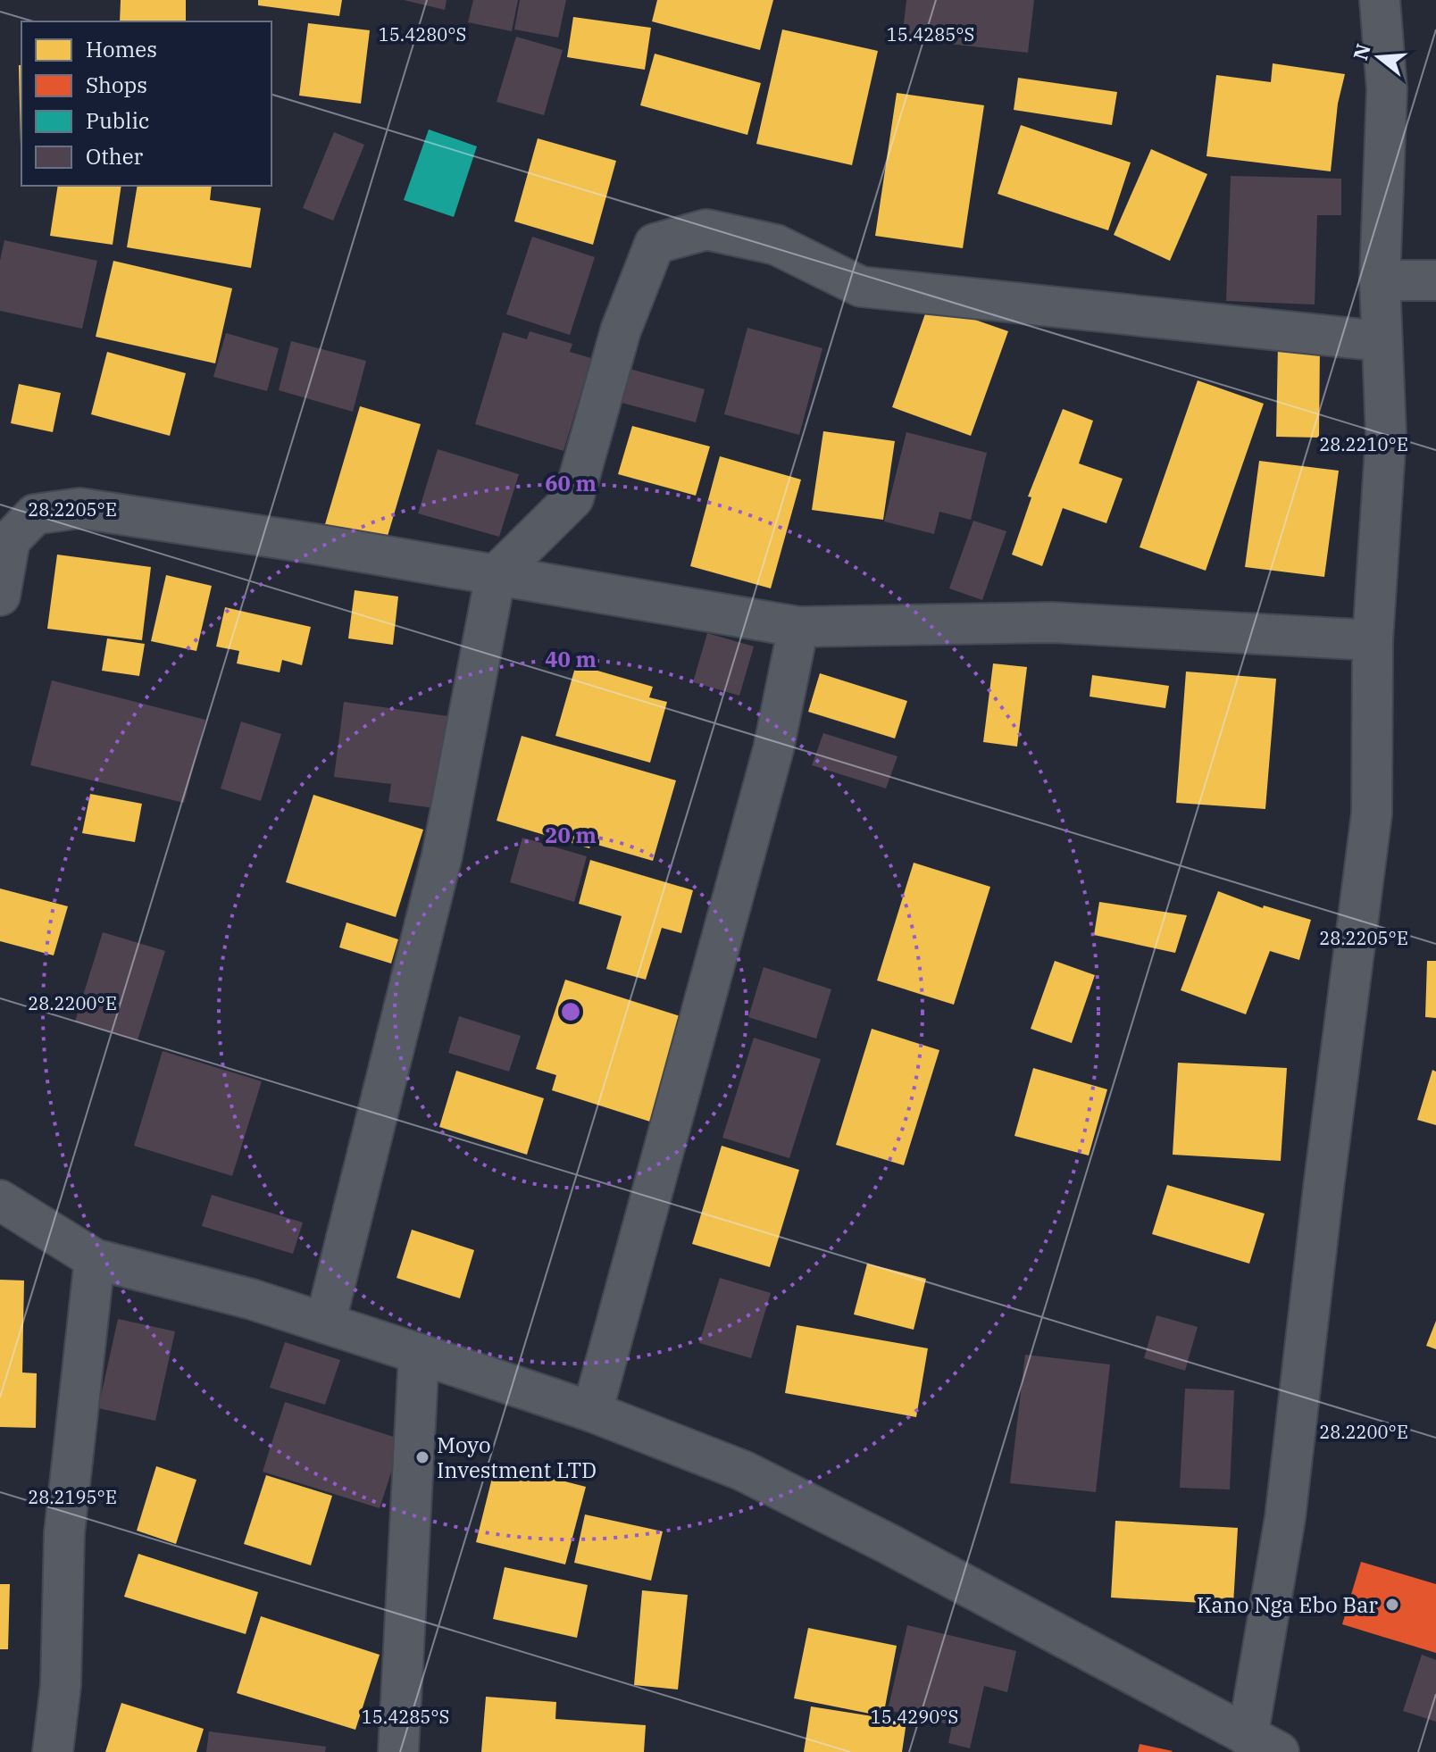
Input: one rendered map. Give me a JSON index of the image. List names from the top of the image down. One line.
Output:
{"places":["Moyo Investment LTD","Kano Nga Ebo Bar"],"legend":["Homes","Shops","Public","Other"],"north":"left","coordinates":["15.4280°S","15.4285°S","28.2210°E","28.2205°E","28.2200°E","28.2195°E","15.4290°S"],"rings":["60 m","40 m","20 m"]}
